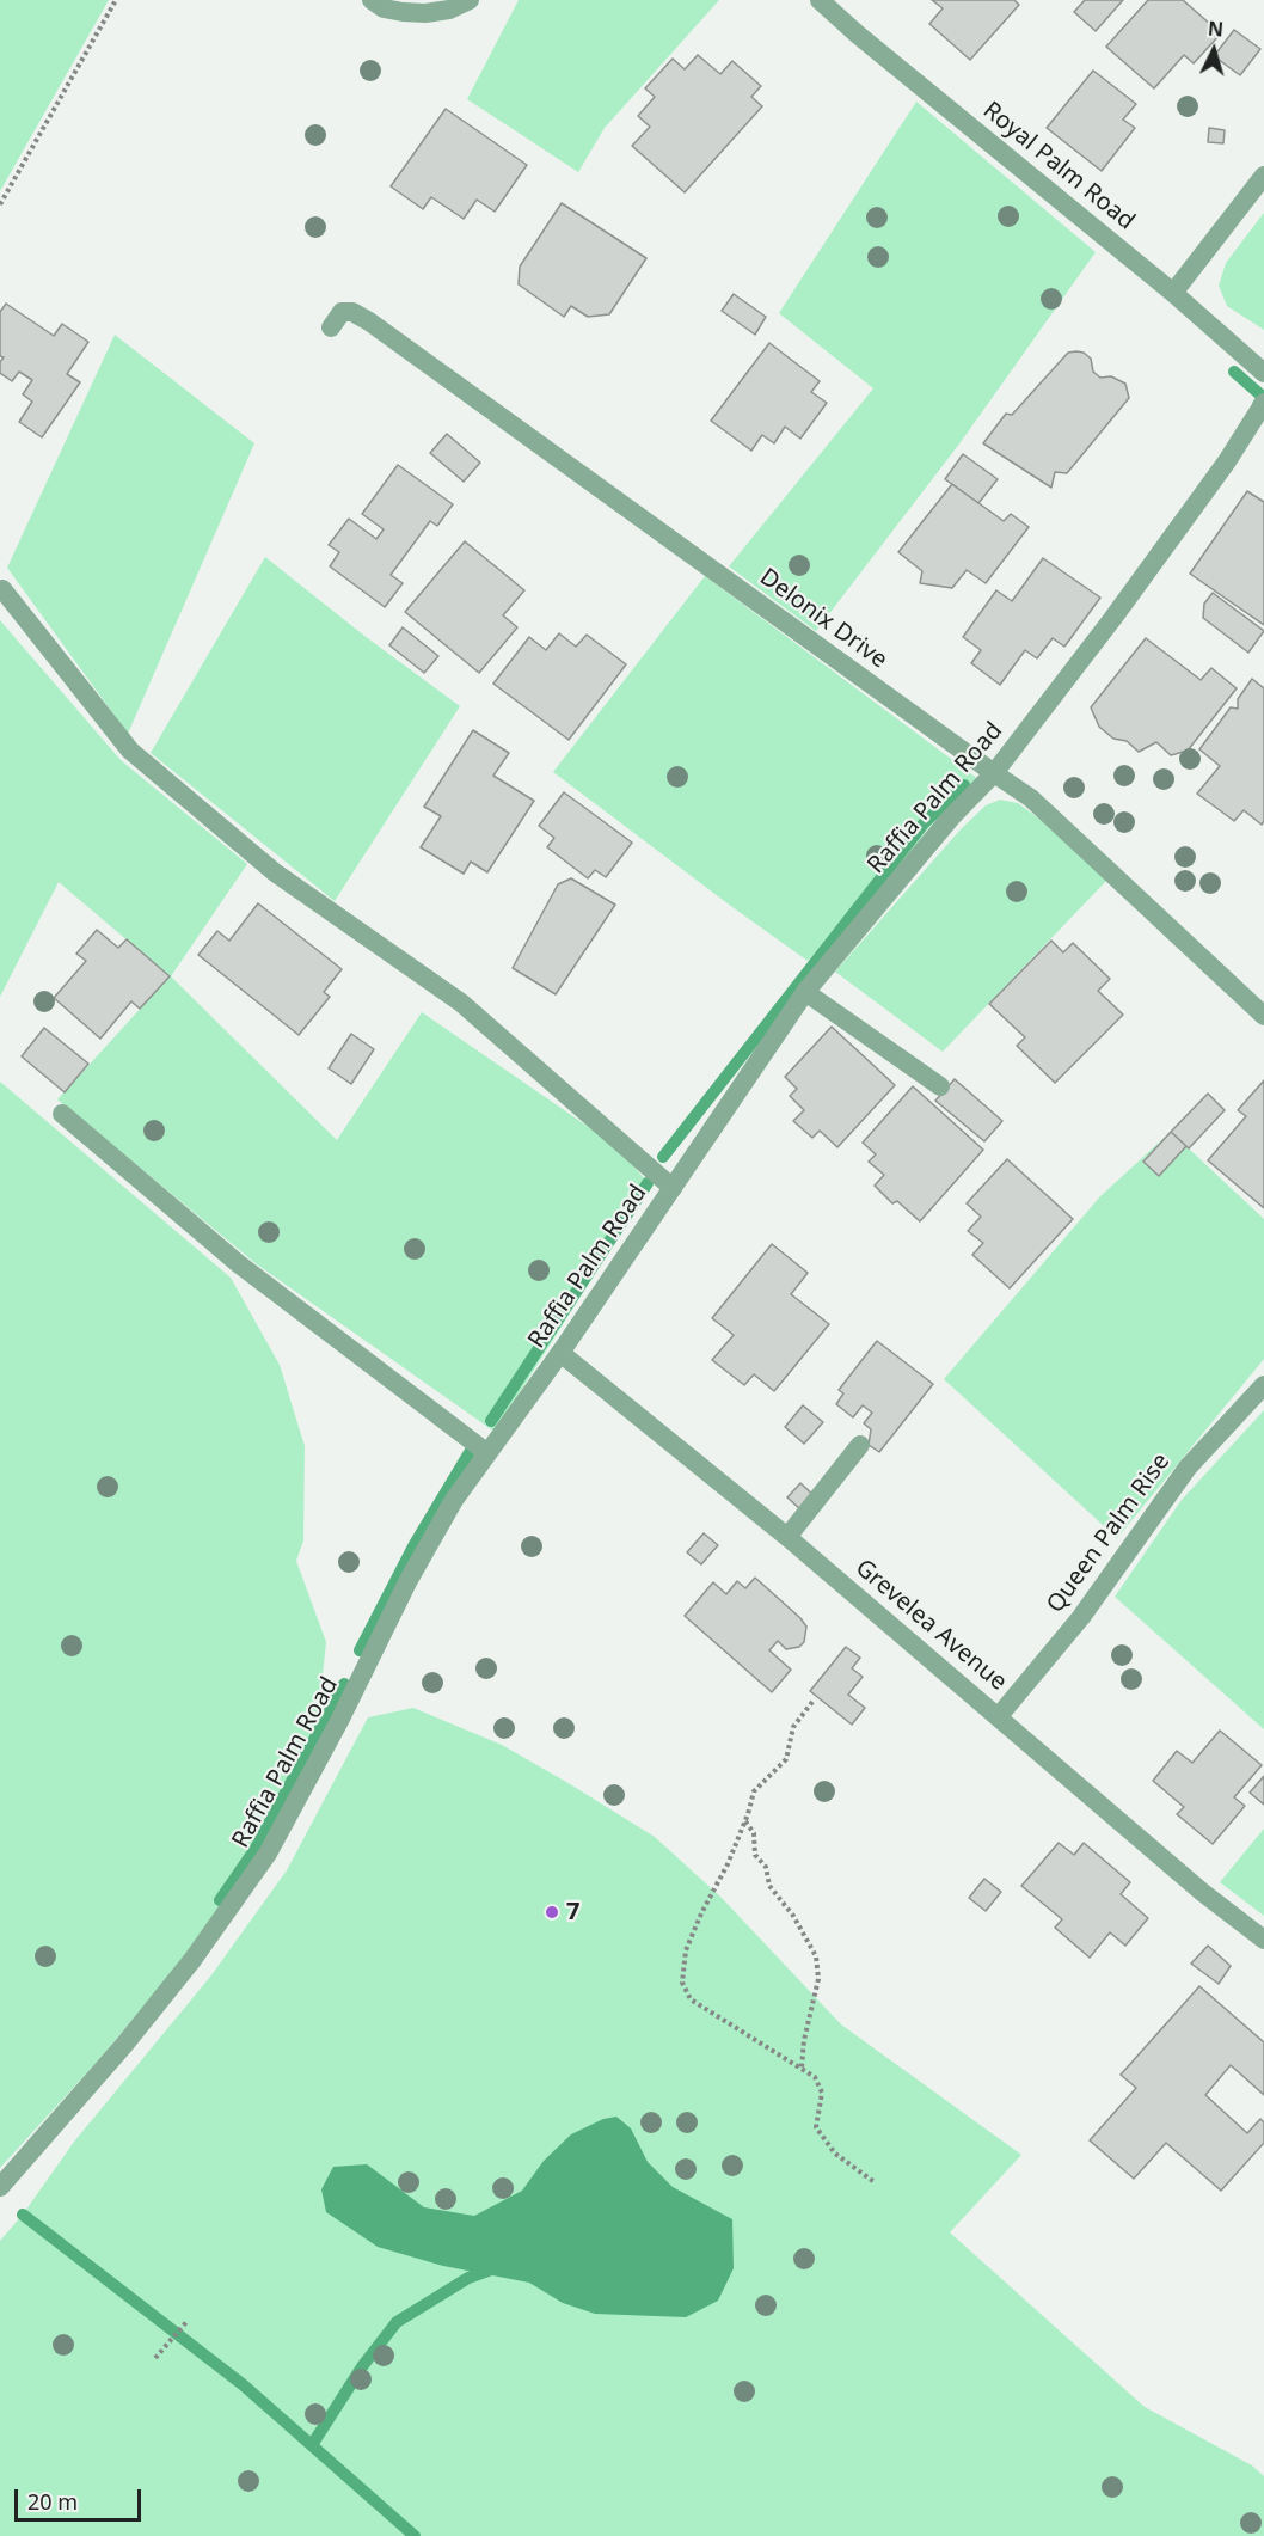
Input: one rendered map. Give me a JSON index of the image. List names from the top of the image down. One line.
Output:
{"streets":{"street":["Royal Palm Road","Delonix Drive","Raffia Palm Road","Queen Palm Rise","Grevelea Avenue"]},"crossings":[["Delonix Drive","Raffia Palm Road"],["Raffia Palm Road","Grevelea Avenue"],["Queen Palm Rise","Grevelea Avenue"]],"places":["7"],"scale_bar":"20 m","north":"top"}
